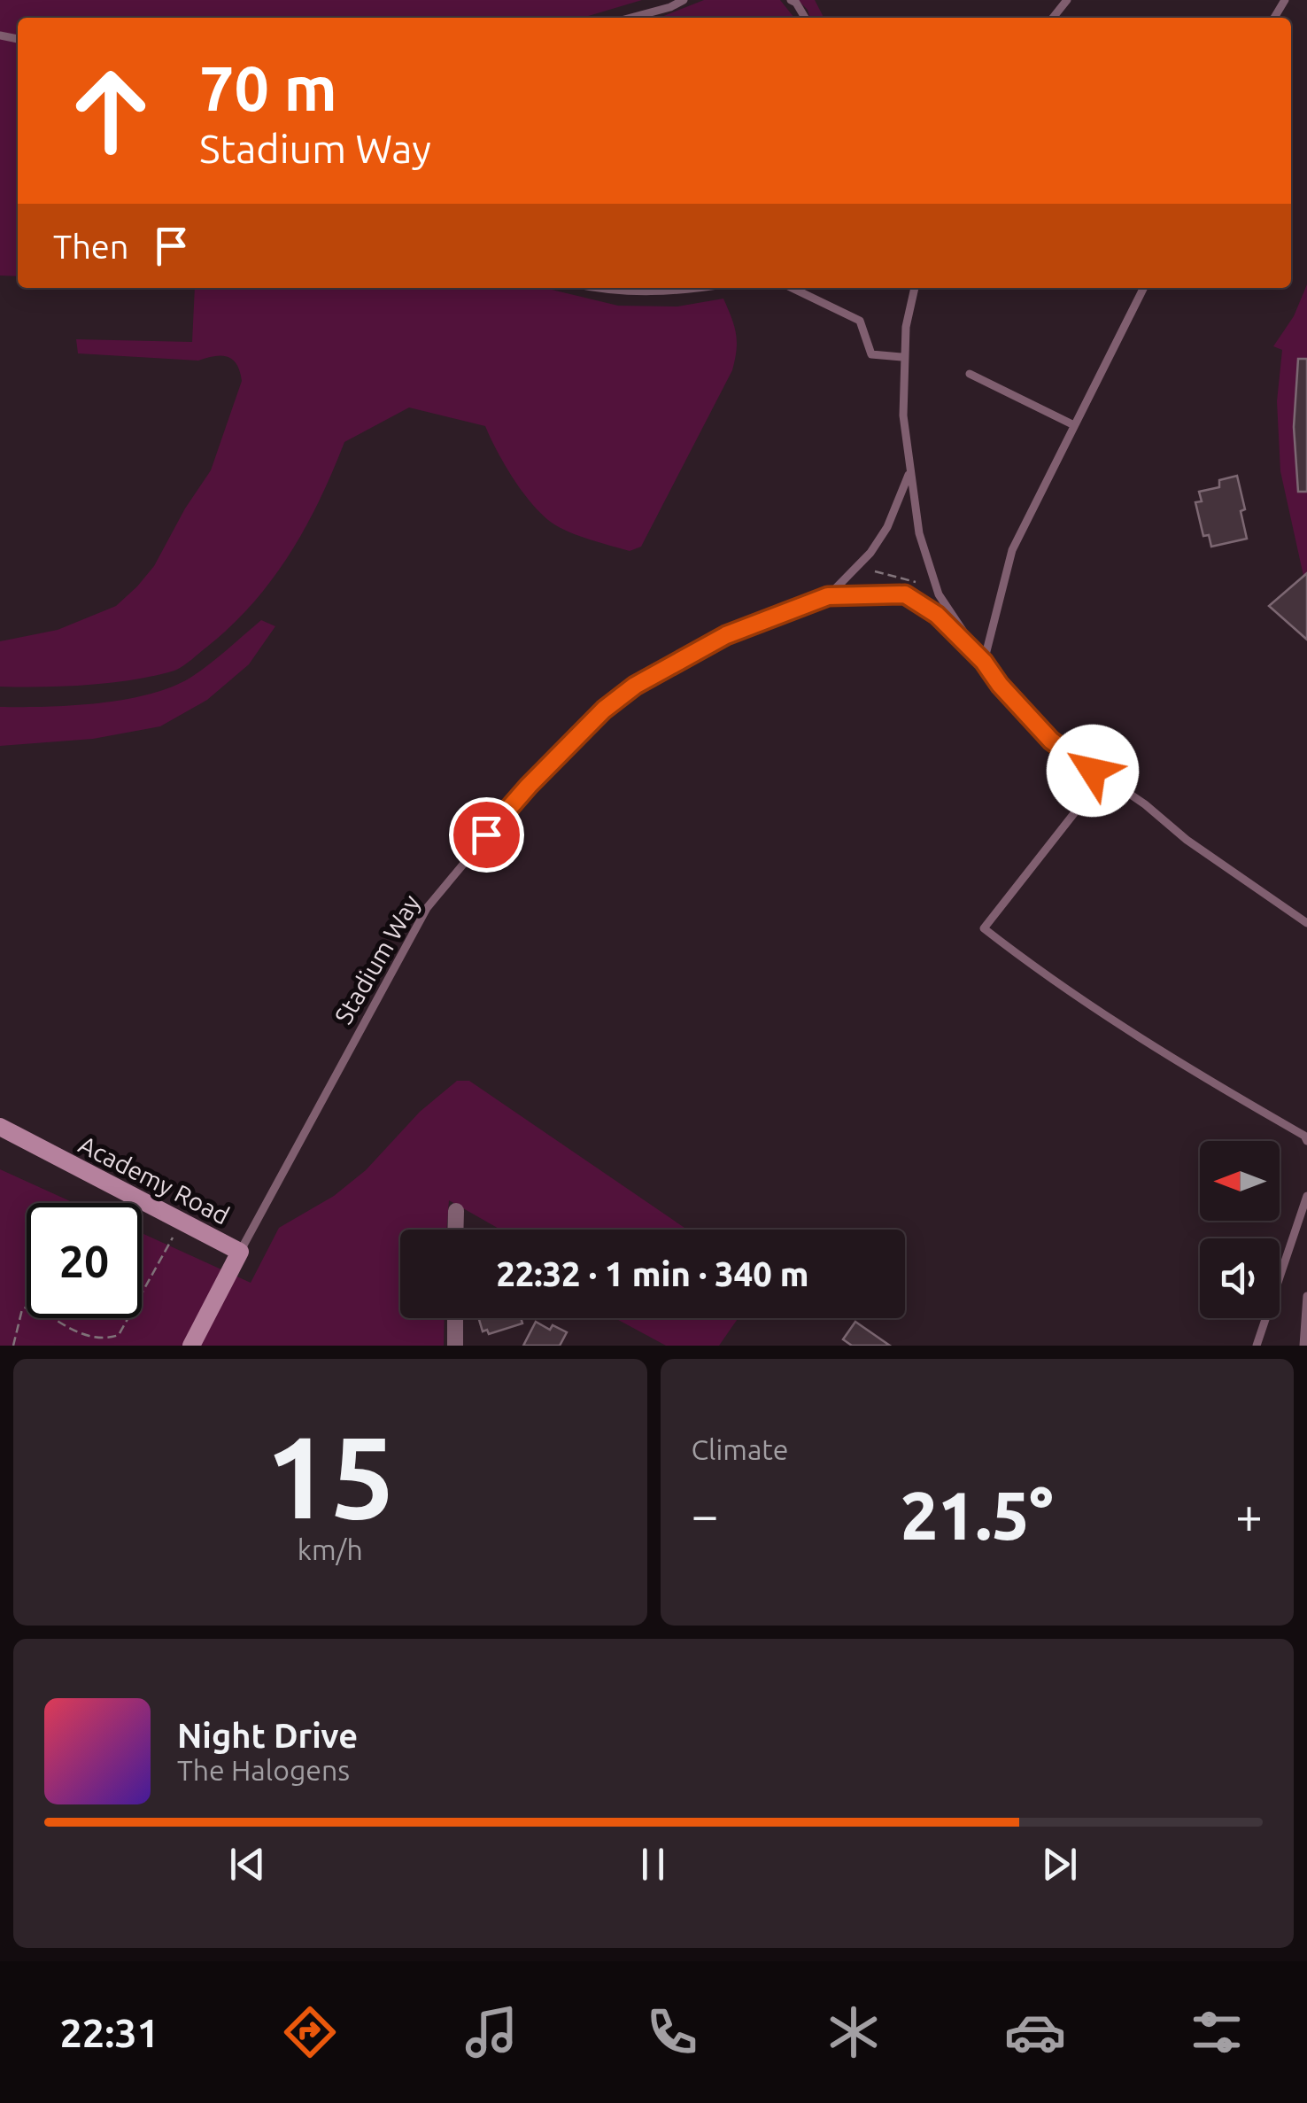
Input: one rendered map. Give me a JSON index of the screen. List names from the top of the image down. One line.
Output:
{"streets":{"main road":["Academy Road"],"lane":["Stadium Way"]},"crossings":[["Stadium Way","Academy Road"]],"north":"left","page":{"turn":["70 m","Stadium Way"],"then":"Then","limit":"20","trip":"22:32 · 1 min · 340 m","tile":[["15","km/h"],"Climate"],"heat":["−","21.5°","+"],"song":["Night Drive","The Halogens"],"tabs":"22:31"}}
